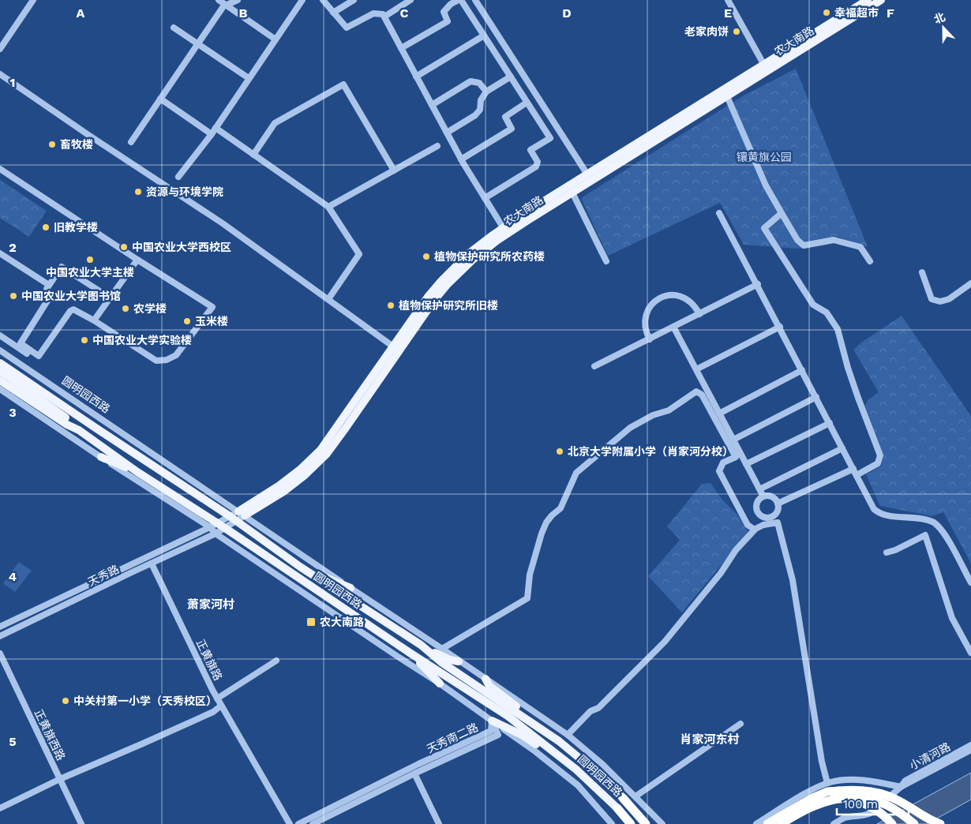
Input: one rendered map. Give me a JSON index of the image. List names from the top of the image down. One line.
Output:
{"streets":{"highway":["圆明园西路"],"main road":["农大南路"],"street":["天秀路","正黄旗路","正黄旗西路","天秀南二路","小清河路"]},"crossings":[["农大南路","圆明园西路"],["圆明园西路","天秀路"],["圆明园西路","天秀南二路"],["天秀路","正黄旗路"]],"districts":["萧家河村","肖家河东村"],"parks":["镶黄旗公园"],"places":{"other":["幸福超市","老家肉饼","畜牧楼","资源与环境学院","旧教学楼","中国农业大学西校区","植物保护研究所农药楼","中国农业大学主楼","中国农业大学图书馆","植物保护研究所旧楼","农学楼","玉米楼","中国农业大学实验楼","北京大学附属小学（肖家河分校）","中关村第一小学（天秀校区）"],"transit":["农大南路"]},"scale_bar":"100 m","north":"top","grid":{"columns":["A","B","C","D","E","F"],"rows":["1","2","3","4","5"]}}
